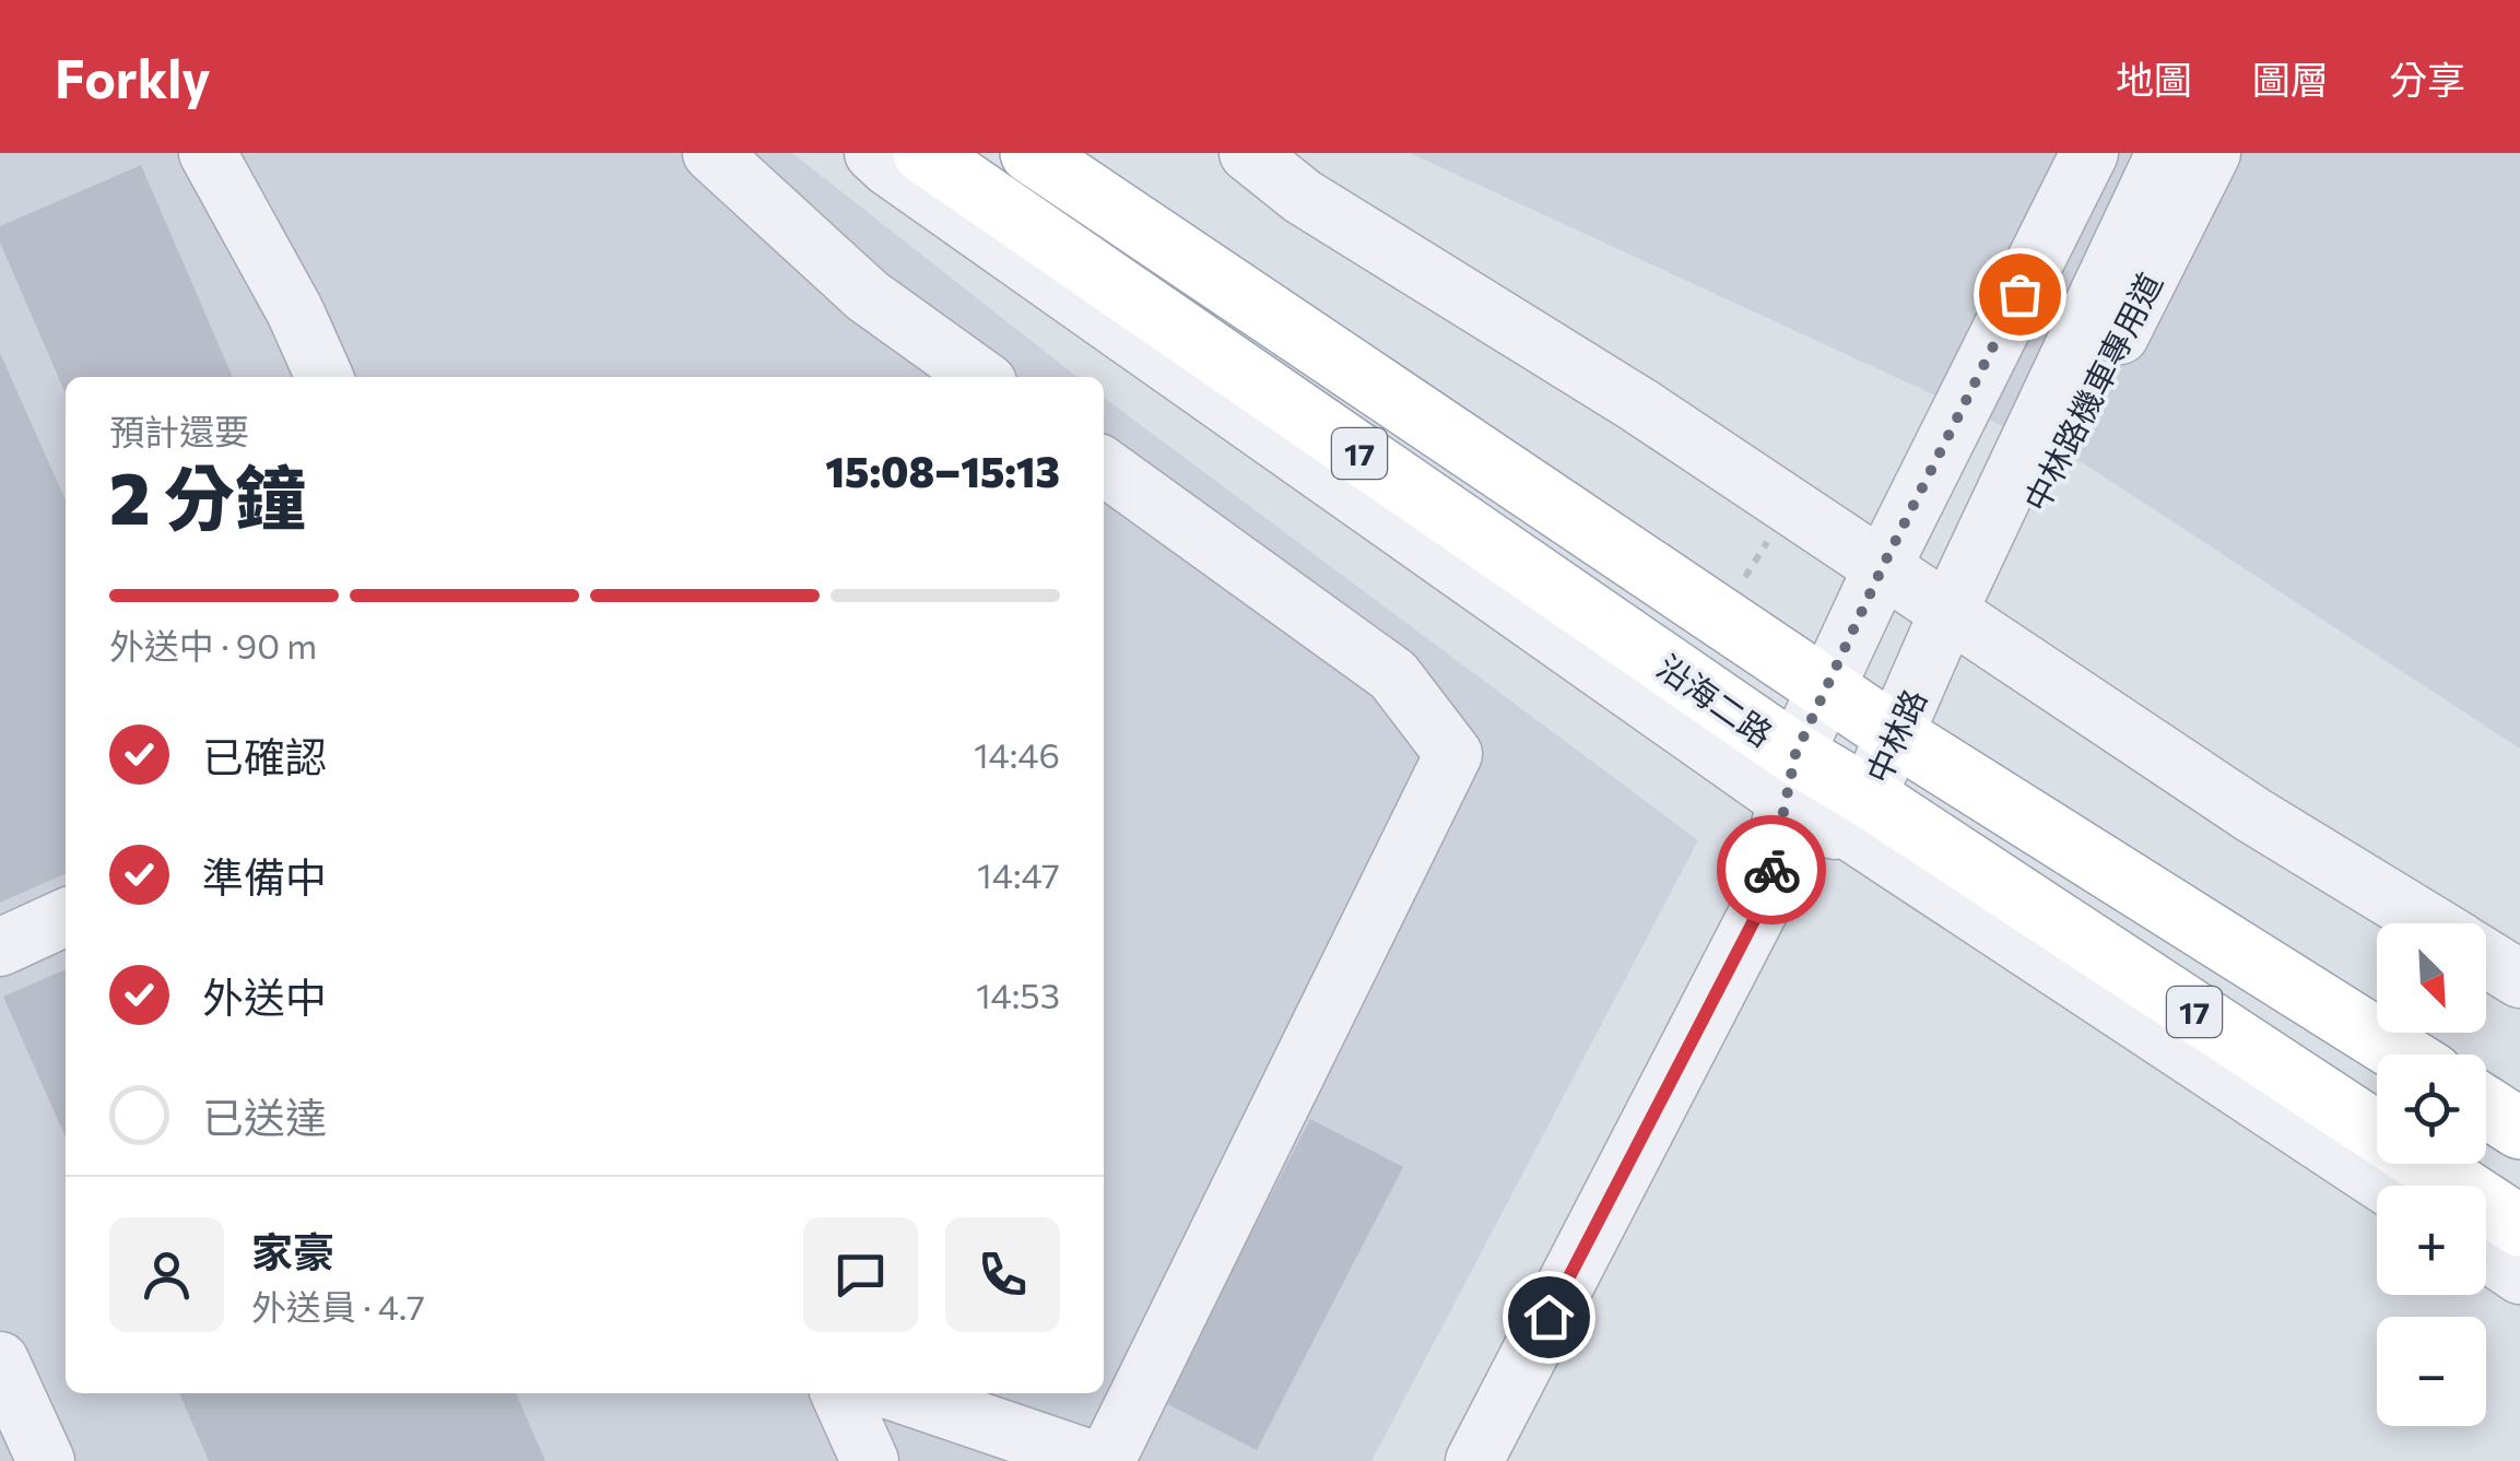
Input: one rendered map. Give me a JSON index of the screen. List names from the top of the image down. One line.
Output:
{"streets":{"main road":["17","沿海二路"],"street":["中林路機車專用道","中林路"]},"crossings":[["中林路機車專用道","中林路"],["17","中林路"],["沿海二路","中林路"]],"north":"bottom right","page":{"header":"Forkly","nav":["地圖","圖層","分享"],"heading":["2 分鐘","預計還要","15:08–15:13"],"panel":["家豪","外送員 · 4.7"],"bar":"外送中 · 90 m","list":[["已確認","14:46"],["準備中","14:47"],["外送中","14:53"],"已送達"],"map_buttons":["+","−"]}}
